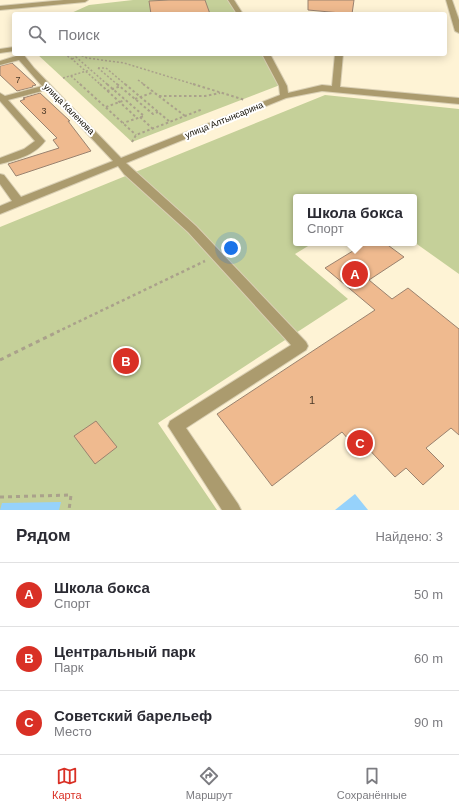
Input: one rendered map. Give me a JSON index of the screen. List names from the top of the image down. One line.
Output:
{"streets":{"street":["улица Каленова","улица Алтынсарина"]},"crossings":[["улица Каленова","улица Алтынсарина"]],"house_numbers":["7","3","1"],"page":{"search":"Поиск","popup":["Школа бокса","Спорт"],"pins":["A","B","C"],"heading":["Рядом","Найдено: 3"],"list":[{"mark":"A","name":"Школа бокса","note":"Спорт","value":"50 m"},{"mark":"B","name":"Центральный парк","note":"Парк","value":"60 m"},{"mark":"C","name":"Советский барельеф","note":"Место","value":"90 m"}],"nav":["Карта","Маршрут","Сохранённые"]}}
